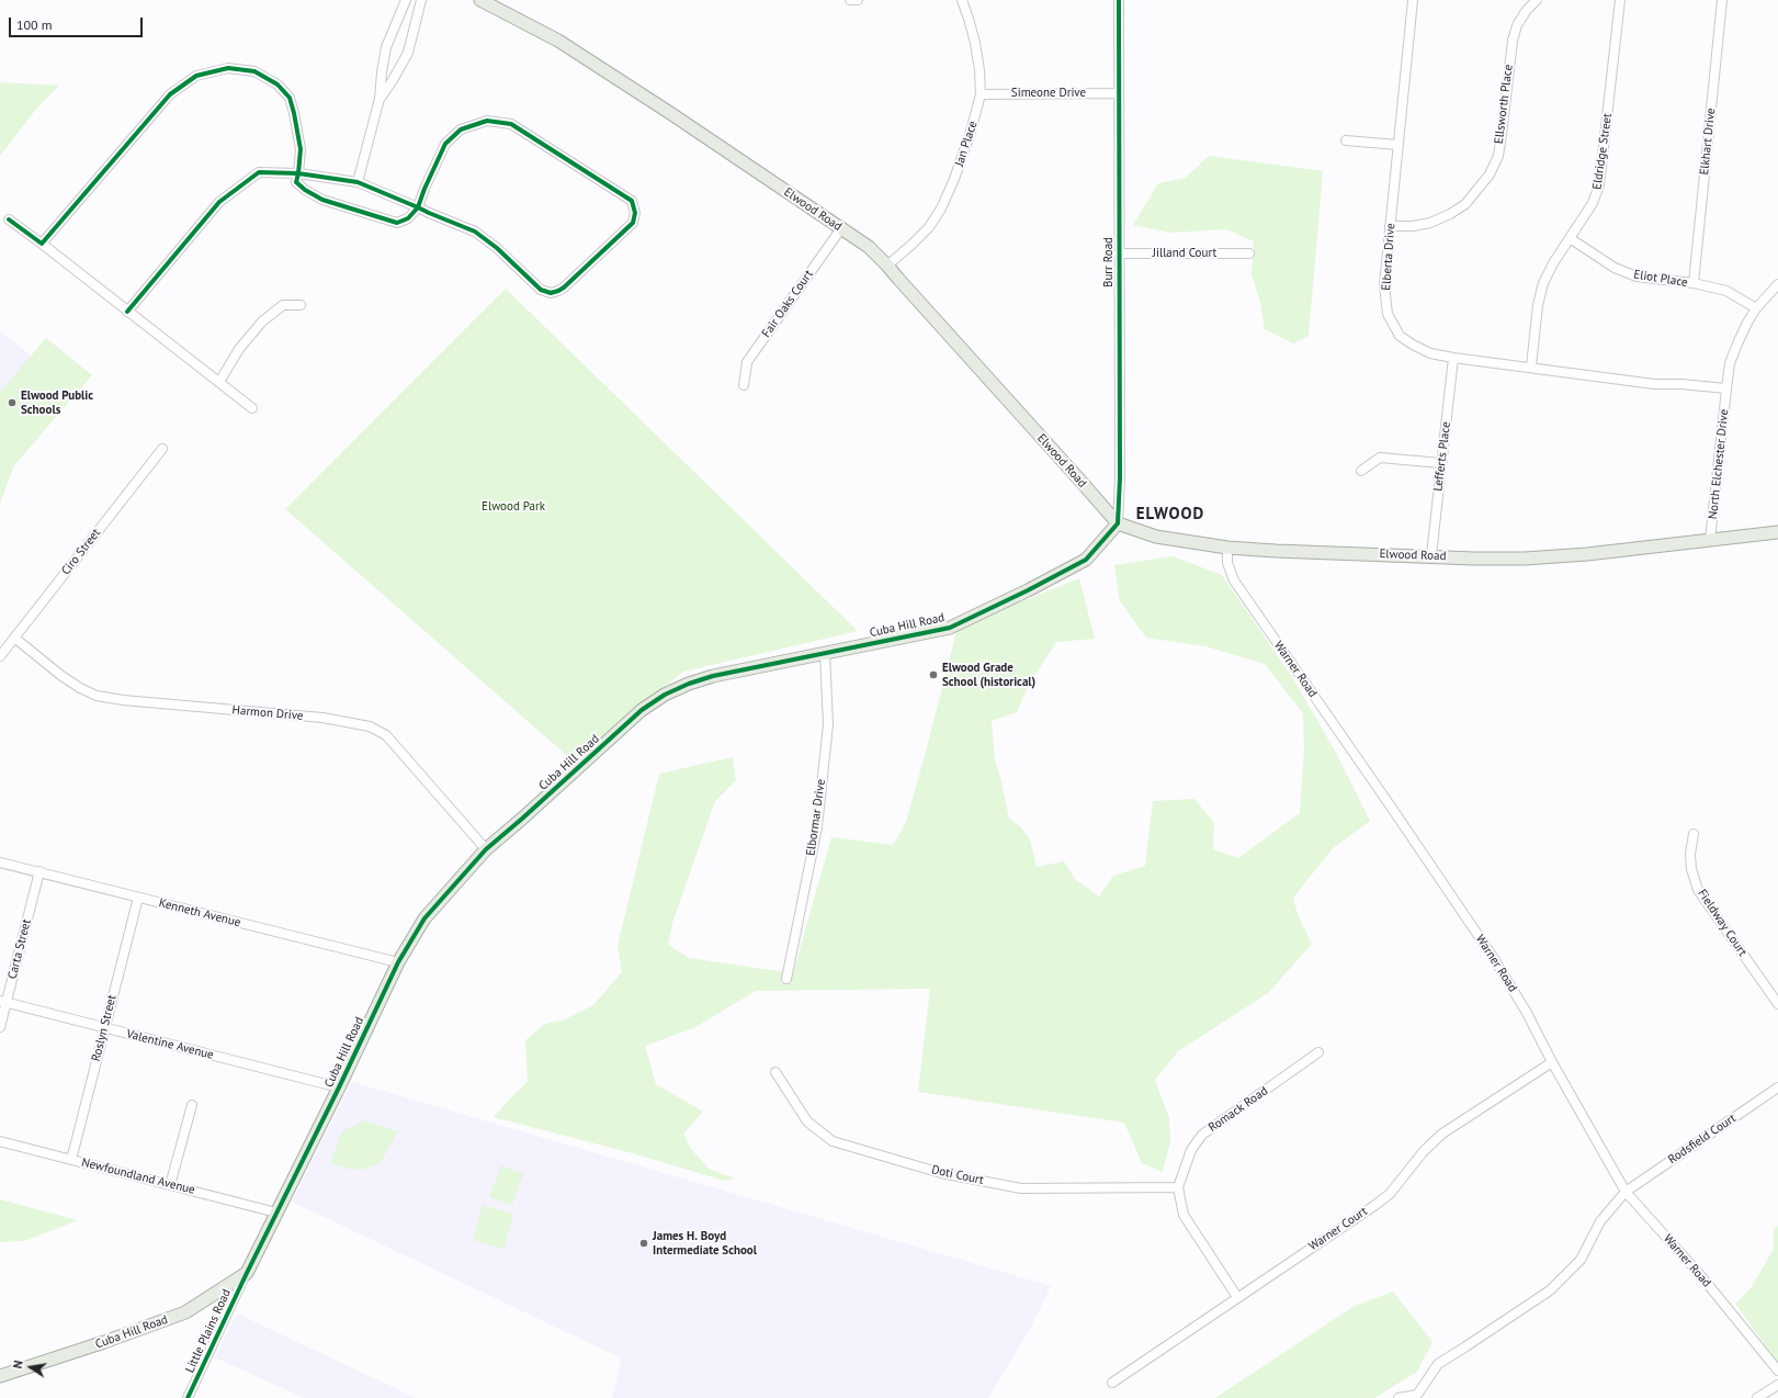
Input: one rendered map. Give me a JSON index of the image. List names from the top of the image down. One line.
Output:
{"streets":{"main road":["Elwood Road","Cuba Hill Road"],"street":["Simeone Drive","Ellsworth Place","Elkhart Drive","Jan Place","Eldridge Street","Jilland Court","Elberta Drive","Burr Road","Eliot Place","Fair Oaks Court","Lefferts Place","North Elchester Drive","Ciro Street","Warner Road","Harmon Drive","Elbormar Drive","Kenneth Avenue","Fieldway Court","Carta Street","Roslyn Street","Valentine Avenue","Romack Road","Rodsfield Court","Doti Court","Newfoundland Avenue","Warner Court","Little Plains Road"]},"crossings":[["Simeone Drive","Jan Place"],["Simeone Drive","Burr Road"],["Ellsworth Place","Elberta Drive"],["Elkhart Drive","Eliot Place"],["Jan Place","Elwood Road"],["Eldridge Street","Elberta Drive"],["Eldridge Street","Eliot Place"],["Elwood Road","Burr Road"],["Elwood Road","Fair Oaks Court"],["Elwood Road","Lefferts Place"],["Elwood Road","North Elchester Drive"],["Elwood Road","Cuba Hill Road"],["Elwood Road","Warner Road"],["Jilland Court","Burr Road"],["Elberta Drive","Lefferts Place"],["Elberta Drive","North Elchester Drive"],["Burr Road","Cuba Hill Road"],["Eliot Place","North Elchester Drive"],["Ciro Street","Harmon Drive"],["Cuba Hill Road","Harmon Drive"],["Cuba Hill Road","Elbormar Drive"],["Cuba Hill Road","Kenneth Avenue"],["Cuba Hill Road","Valentine Avenue"],["Cuba Hill Road","Newfoundland Avenue"],["Cuba Hill Road","Little Plains Road"],["Warner Road","Rodsfield Court"],["Warner Road","Warner Court"],["Kenneth Avenue","Carta Street"],["Kenneth Avenue","Roslyn Street"],["Carta Street","Valentine Avenue"],["Roslyn Street","Valentine Avenue"],["Roslyn Street","Newfoundland Avenue"],["Romack Road","Doti Court"]],"districts":["ELWOOD"],"parks":["Elwood Park"],"places":["Elwood Public Schools","Elwood Grade School (historical)","James H. Boyd Intermediate School"],"scale_bar":"100 m","north":"left"}
